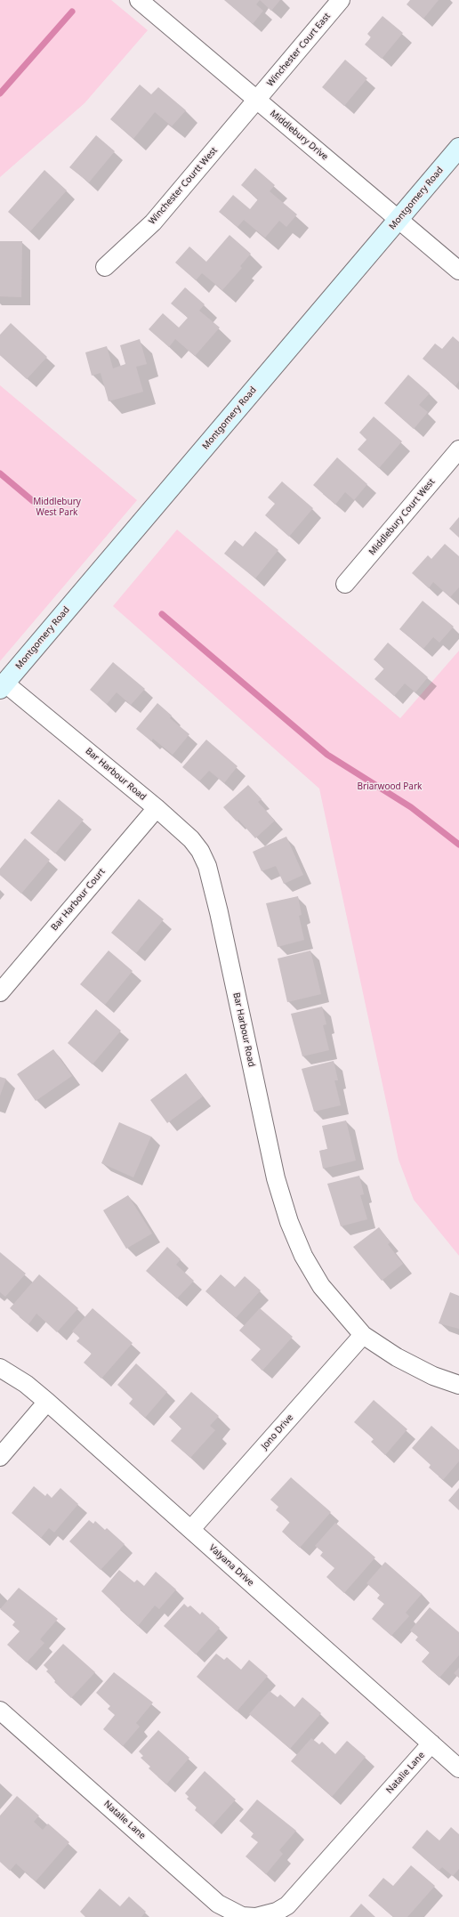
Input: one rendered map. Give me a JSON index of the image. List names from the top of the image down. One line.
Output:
{"streets":{"street":["Winchester Court East","Middlebury Drive","Winchester Courtt West","Montgomery Road","Middlebury Court West","Bar Harbour Road","Bar Harbour Court","Jono Drive","Valyana Drive","Natalie Lane"]},"crossings":[["Winchester Court East","Middlebury Drive"],["Winchester Court East","Winchester Courtt West"],["Middlebury Drive","Winchester Courtt West"],["Middlebury Drive","Montgomery Road"],["Montgomery Road","Bar Harbour Road"],["Bar Harbour Road","Bar Harbour Court"],["Bar Harbour Road","Jono Drive"],["Jono Drive","Valyana Drive"],["Valyana Drive","Natalie Lane"]],"parks":["Middlebury West Park","Briarwood Park"]}
